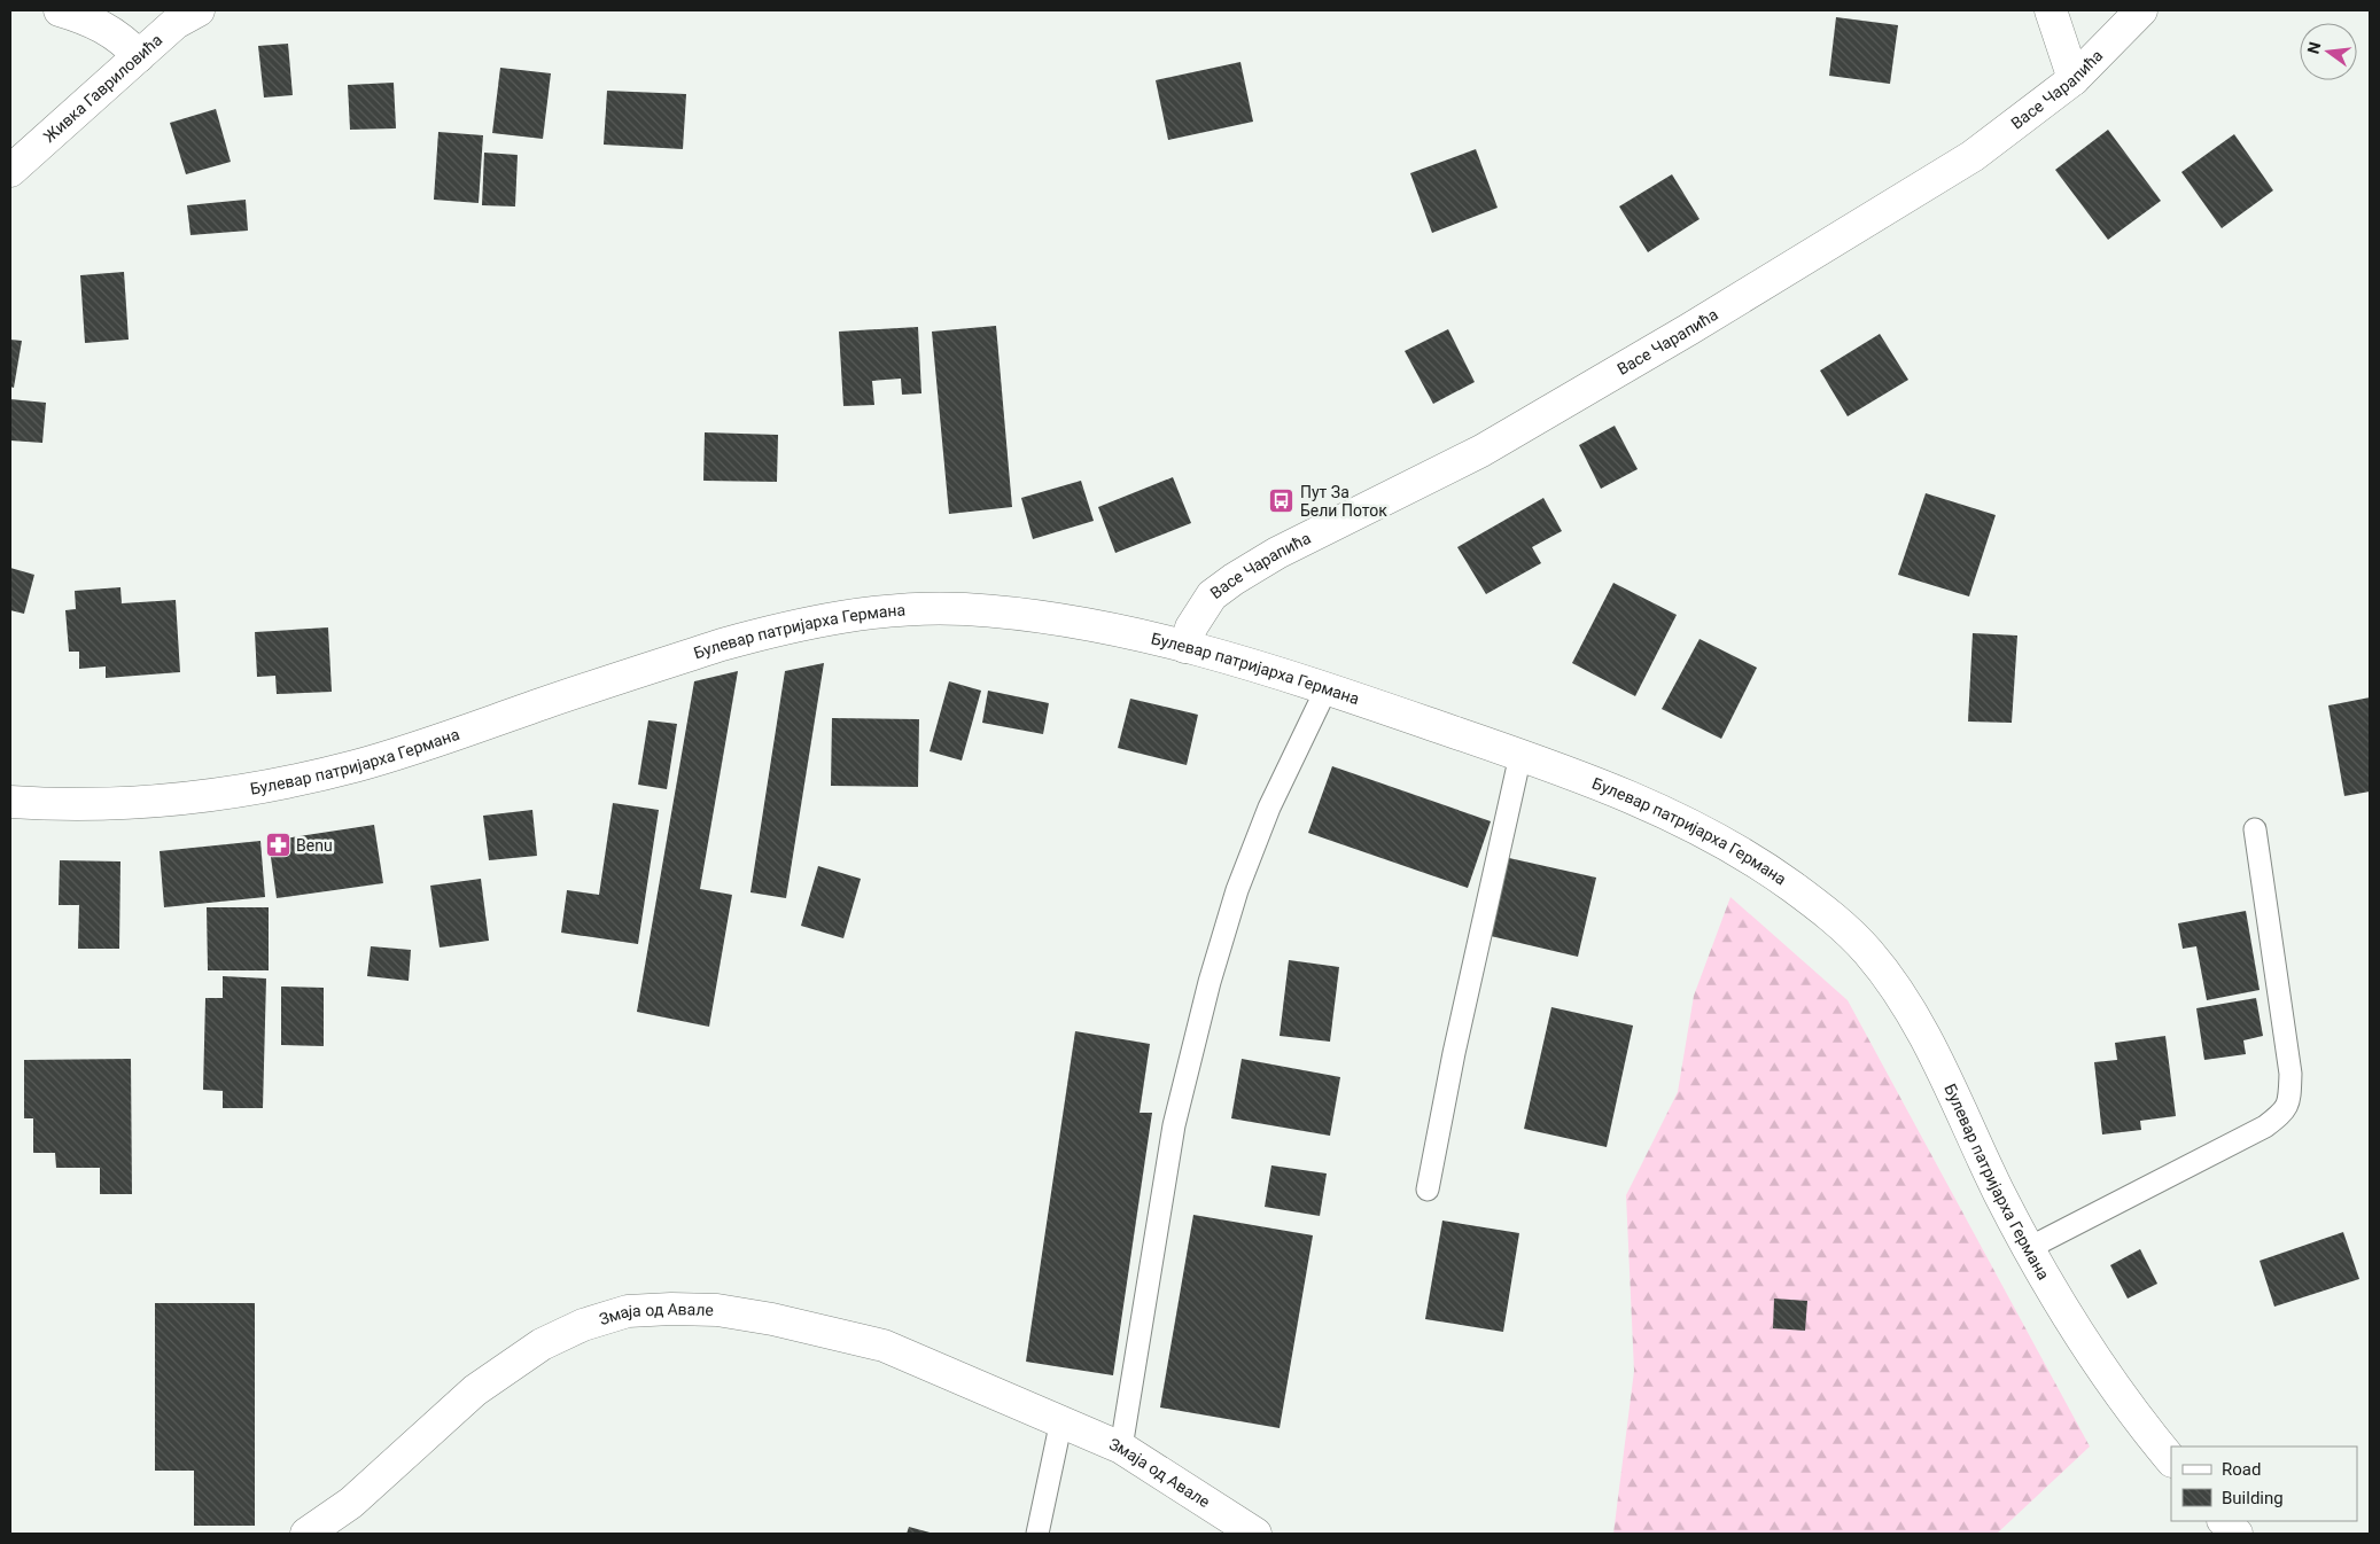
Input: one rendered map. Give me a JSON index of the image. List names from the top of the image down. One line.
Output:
{"streets":{"street":["Живка Гавриловића","Васе Чарапића","Булевар патријарха Германа","Змаја од Авале"]},"crossings":[["Васе Чарапића","Булевар патријарха Германа"]],"places":{"bus stop":["Пут За Бели Поток"],"pharmacy":["Benu"]},"legend":["Road","Building"],"north":"left"}
